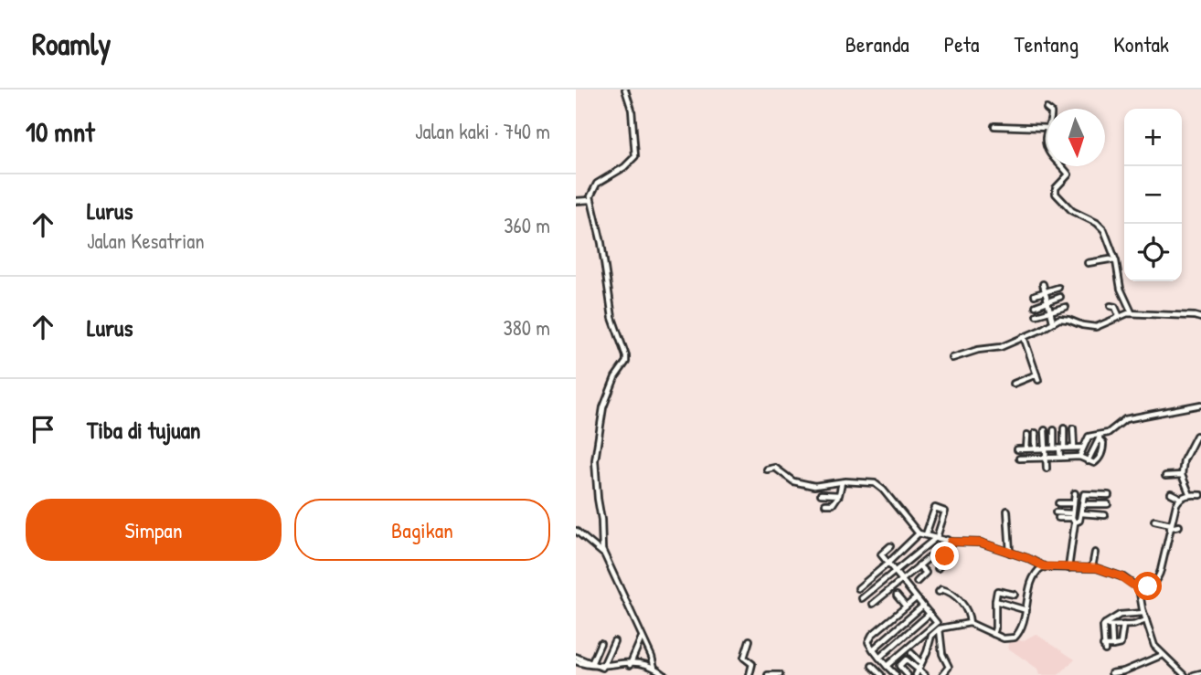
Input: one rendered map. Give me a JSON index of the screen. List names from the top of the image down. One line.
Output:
{"north":"bottom","page":{"header":"Roamly","nav":["Beranda","Peta","Tentang","Kontak"],"heading":["10 mnt","Jalan kaki · 740 m"],"map_buttons":["+","−"],"list":[["Lurus","Jalan Kesatrian","360 m"],["Lurus","380 m"],"Tiba di tujuan"],"buttons":["Simpan","Bagikan"]}}
